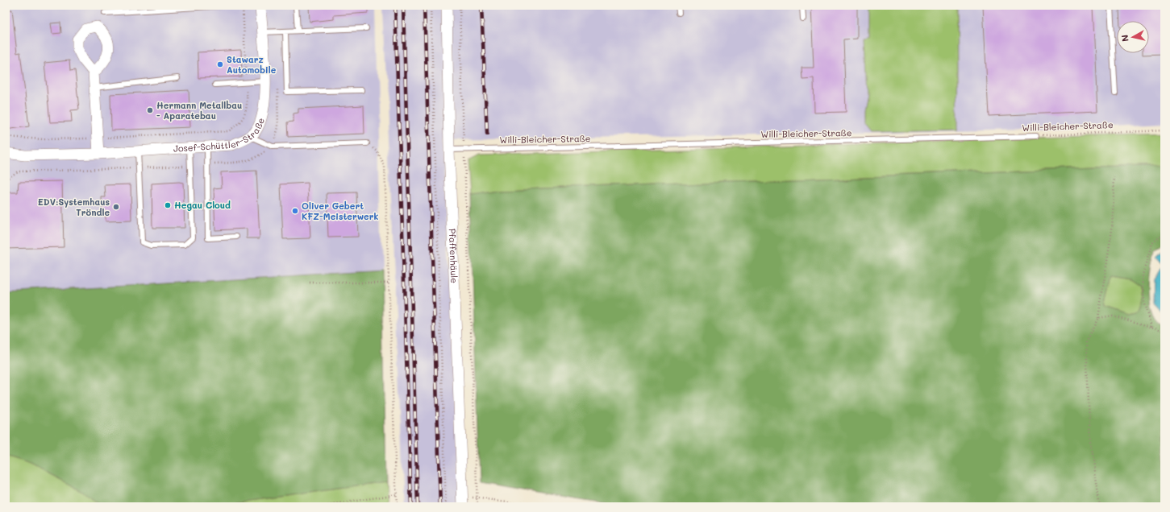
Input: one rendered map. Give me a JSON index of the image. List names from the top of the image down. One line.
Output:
{"streets":{"street":["Josef-Schüttler-Straße","Pfaffenhäule"],"lane":["Willi-Bleicher-Straße"]},"crossings":[["Willi-Bleicher-Straße","Pfaffenhäule"]],"places":["Stawarz Automobile","Hermann Metallbau - Aparatebau","Hegau Cloud","EDV:Systemhaus Tröndle","Oliver Gebert KFZ-Meisterwerk"],"north":"left"}
